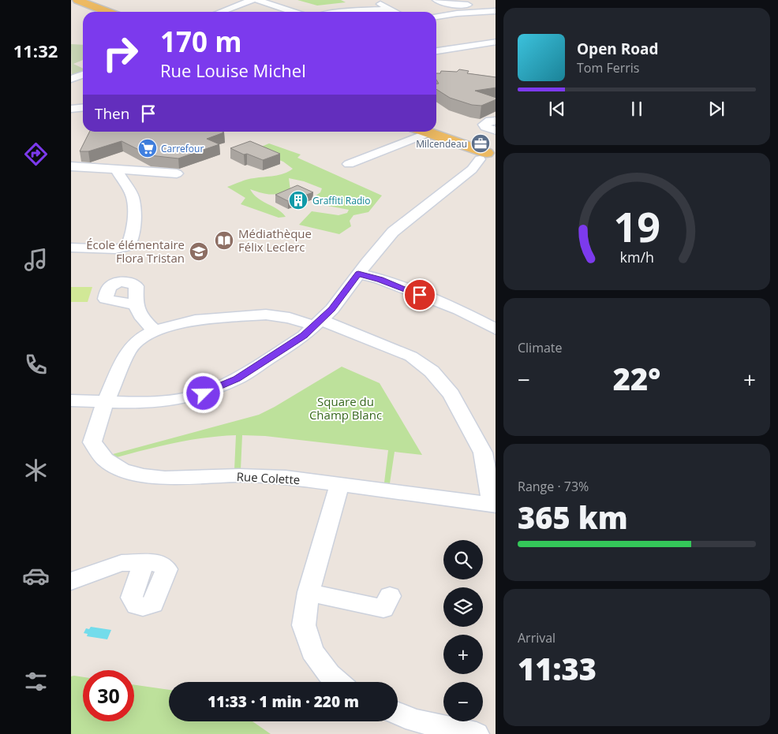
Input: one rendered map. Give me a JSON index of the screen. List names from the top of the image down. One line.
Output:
{"streets":{"street":["Rue Colette"]},"parks":["Square du Champ Blanc"],"places":{"office":["Milcendeau"],"supermarket":["Carrefour"],"building":["Graffiti Radio"],"library":["Médiathèque Félix Leclerc"],"school or university":["École élémentaire Flora Tristan"]},"page":{"tabs":"11:32","turn":["170 m","Rue Louise Michel"],"song":["Open Road","Tom Ferris"],"then":"Then","tile":["Climate",["Range · 73%","365 km"],["Arrival","11:33"]],"heat":["−","22°","+"],"map_buttons":["+","−"],"limit":"30","trip":"11:33 · 1 min · 220 m","gauge":["19","km/h"]}}
